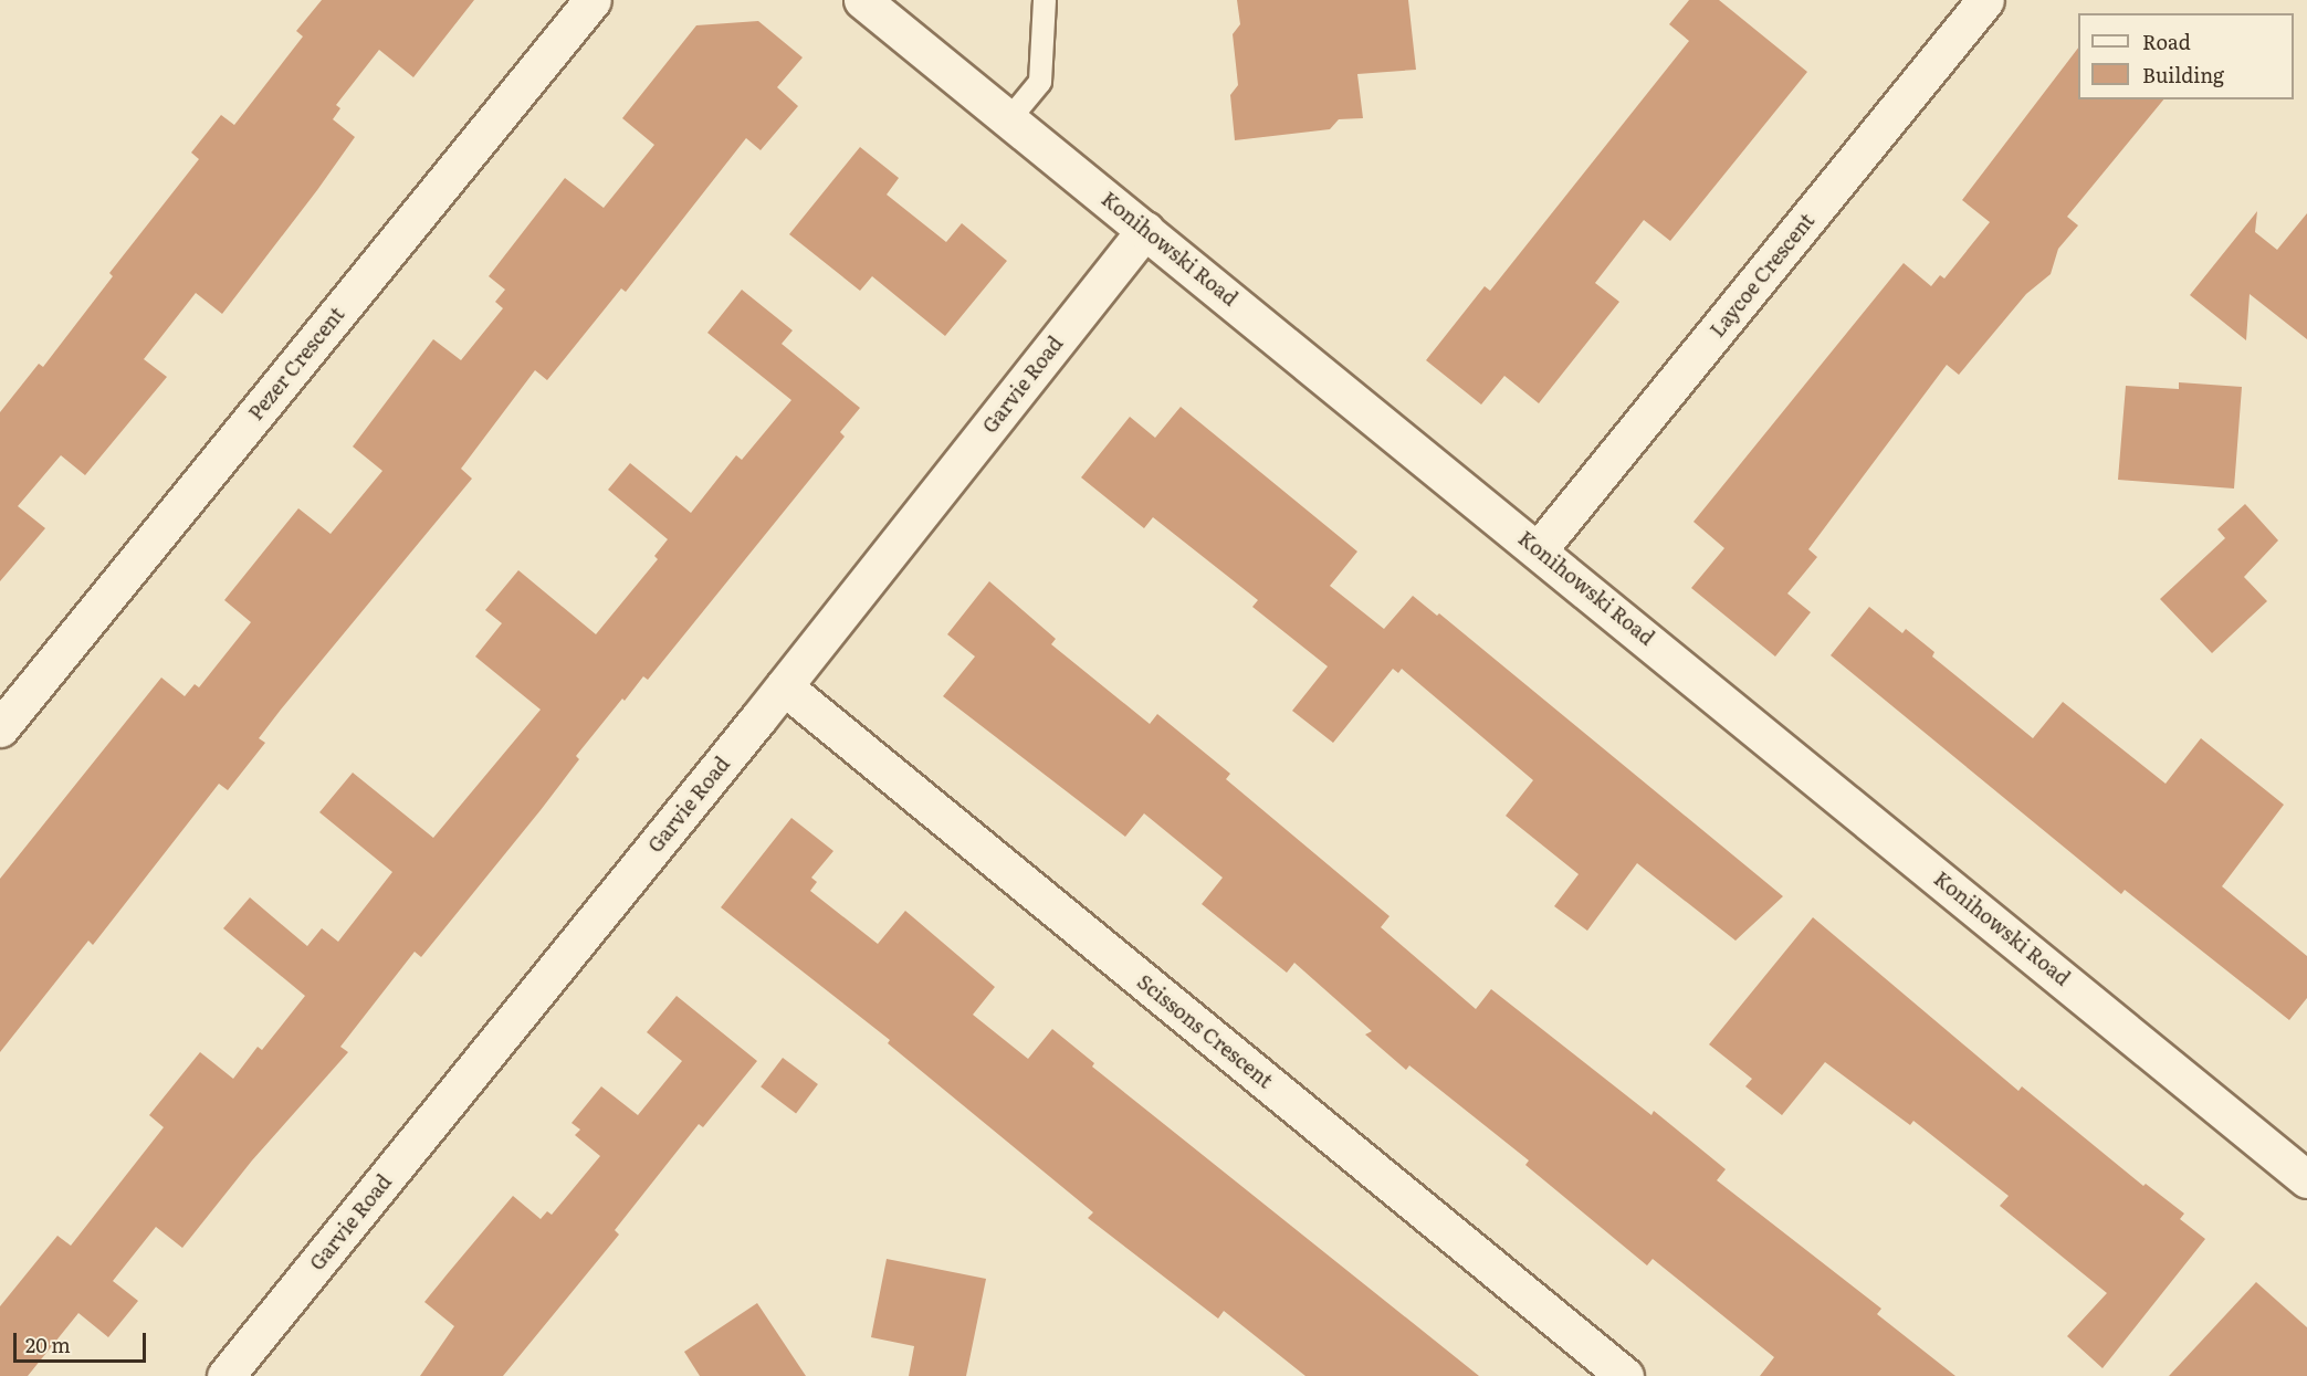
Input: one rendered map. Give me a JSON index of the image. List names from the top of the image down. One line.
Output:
{"streets":{"street":["Konihowski Road","Laycoe Crescent","Pezer Crescent","Garvie Road","Scissons Crescent"]},"crossings":[["Konihowski Road","Laycoe Crescent"],["Konihowski Road","Garvie Road"],["Garvie Road","Scissons Crescent"]],"legend":["Road","Building"],"scale_bar":"20 m"}
